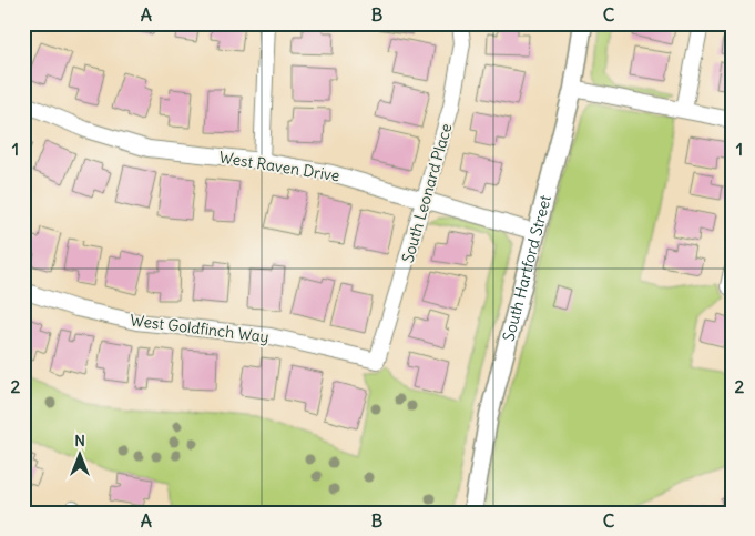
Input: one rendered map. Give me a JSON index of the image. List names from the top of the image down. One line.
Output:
{"streets":{"street":["West Raven Drive","South Leonard Place","South Hartford Street","West Goldfinch Way"]},"crossings":[["West Raven Drive","South Leonard Place"],["West Raven Drive","South Hartford Street"],["South Leonard Place","West Goldfinch Way"]],"north":"top","grid":{"columns":["A","B","C"],"rows":["1","2"]}}
